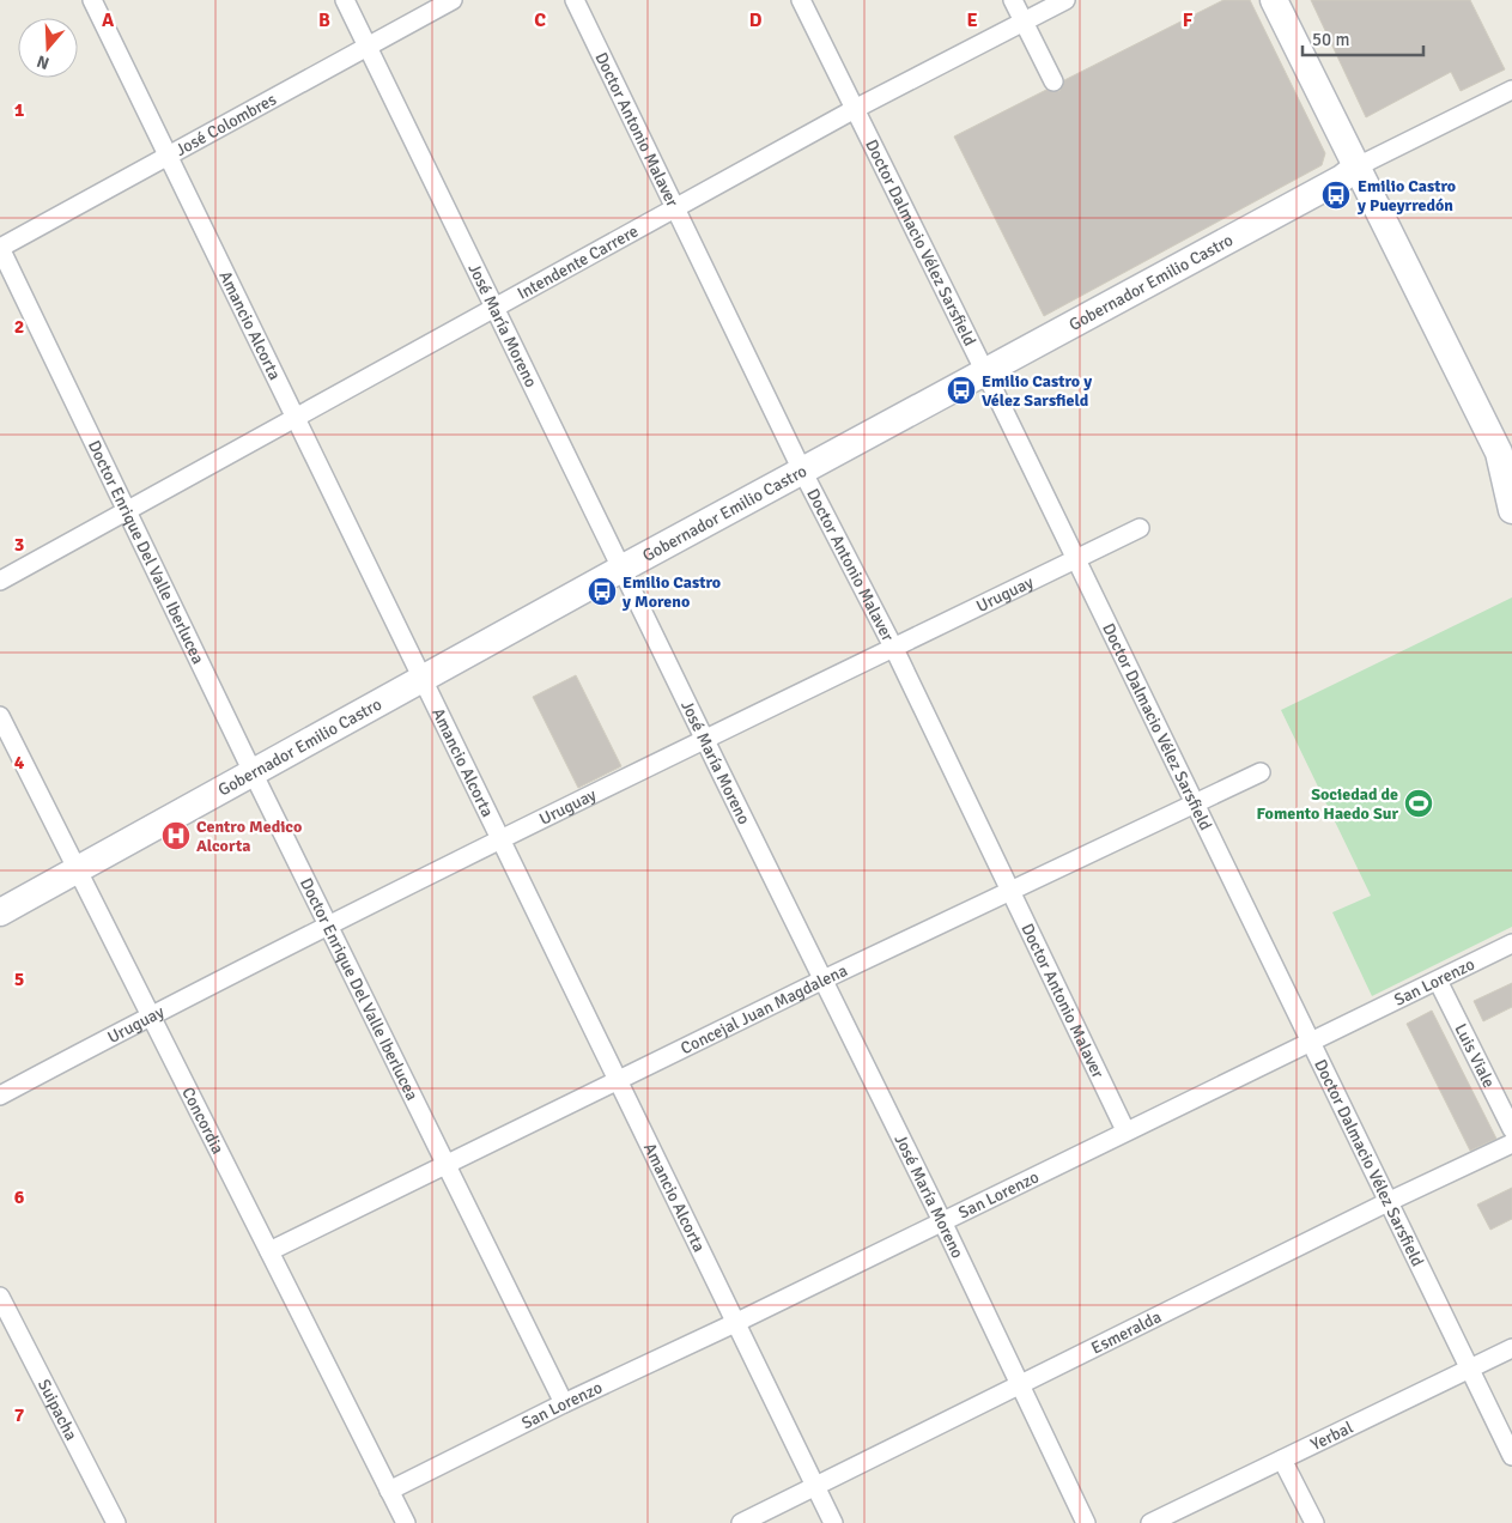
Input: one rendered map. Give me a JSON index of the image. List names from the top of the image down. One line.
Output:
{"streets":{"street":["José Colombres","Doctor Antonio Malaver","Doctor Dalmacio Vélez Sarsfield","Intendente Carrere","Gobernador Emilio Castro","Amancio Alcorta","José María Moreno","Doctor Enrique Del Valle Iberlucea","Uruguay","San Lorenzo","Concejal Juan Magdalena","Luis Viale","Concordia","Esmeralda","Suipacha","Yerbal"]},"crossings":[["José Colombres","Amancio Alcorta"],["José Colombres","José María Moreno"],["José Colombres","Doctor Enrique Del Valle Iberlucea"],["Doctor Antonio Malaver","Intendente Carrere"],["Doctor Antonio Malaver","Gobernador Emilio Castro"],["Doctor Antonio Malaver","Uruguay"],["Doctor Antonio Malaver","San Lorenzo"],["Doctor Antonio Malaver","Concejal Juan Magdalena"],["Doctor Dalmacio Vélez Sarsfield","Intendente Carrere"],["Doctor Dalmacio Vélez Sarsfield","Gobernador Emilio Castro"],["Doctor Dalmacio Vélez Sarsfield","Uruguay"],["Doctor Dalmacio Vélez Sarsfield","San Lorenzo"],["Doctor Dalmacio Vélez Sarsfield","Concejal Juan Magdalena"],["Doctor Dalmacio Vélez Sarsfield","Esmeralda"],["Doctor Dalmacio Vélez Sarsfield","Yerbal"],["Intendente Carrere","Amancio Alcorta"],["Intendente Carrere","José María Moreno"],["Intendente Carrere","Doctor Enrique Del Valle Iberlucea"],["Gobernador Emilio Castro","Amancio Alcorta"],["Gobernador Emilio Castro","José María Moreno"],["Gobernador Emilio Castro","Doctor Enrique Del Valle Iberlucea"],["Gobernador Emilio Castro","Concordia"],["Amancio Alcorta","Uruguay"],["Amancio Alcorta","San Lorenzo"],["Amancio Alcorta","Concejal Juan Magdalena"],["Amancio Alcorta","Esmeralda"],["José María Moreno","Uruguay"],["José María Moreno","San Lorenzo"],["José María Moreno","Concejal Juan Magdalena"],["José María Moreno","Esmeralda"],["Doctor Enrique Del Valle Iberlucea","Uruguay"],["Doctor Enrique Del Valle Iberlucea","San Lorenzo"],["Doctor Enrique Del Valle Iberlucea","Concejal Juan Magdalena"],["Uruguay","Concordia"],["San Lorenzo","Luis Viale"],["San Lorenzo","Concordia"],["Concejal Juan Magdalena","Concordia"]],"places":{"bus stop":["Emilio Castro y Pueyrredón","Emilio Castro y Vélez Sarsfield","Emilio Castro y Moreno"],"sports":["Sociedad de Fomento Haedo Sur"],"hospital":["Centro Medico Alcorta"]},"scale_bar":"50 m","north":"bottom","grid":{"columns":["A","B","C","D","E","F"],"rows":["1","2","3","4","5","6","7"]}}
